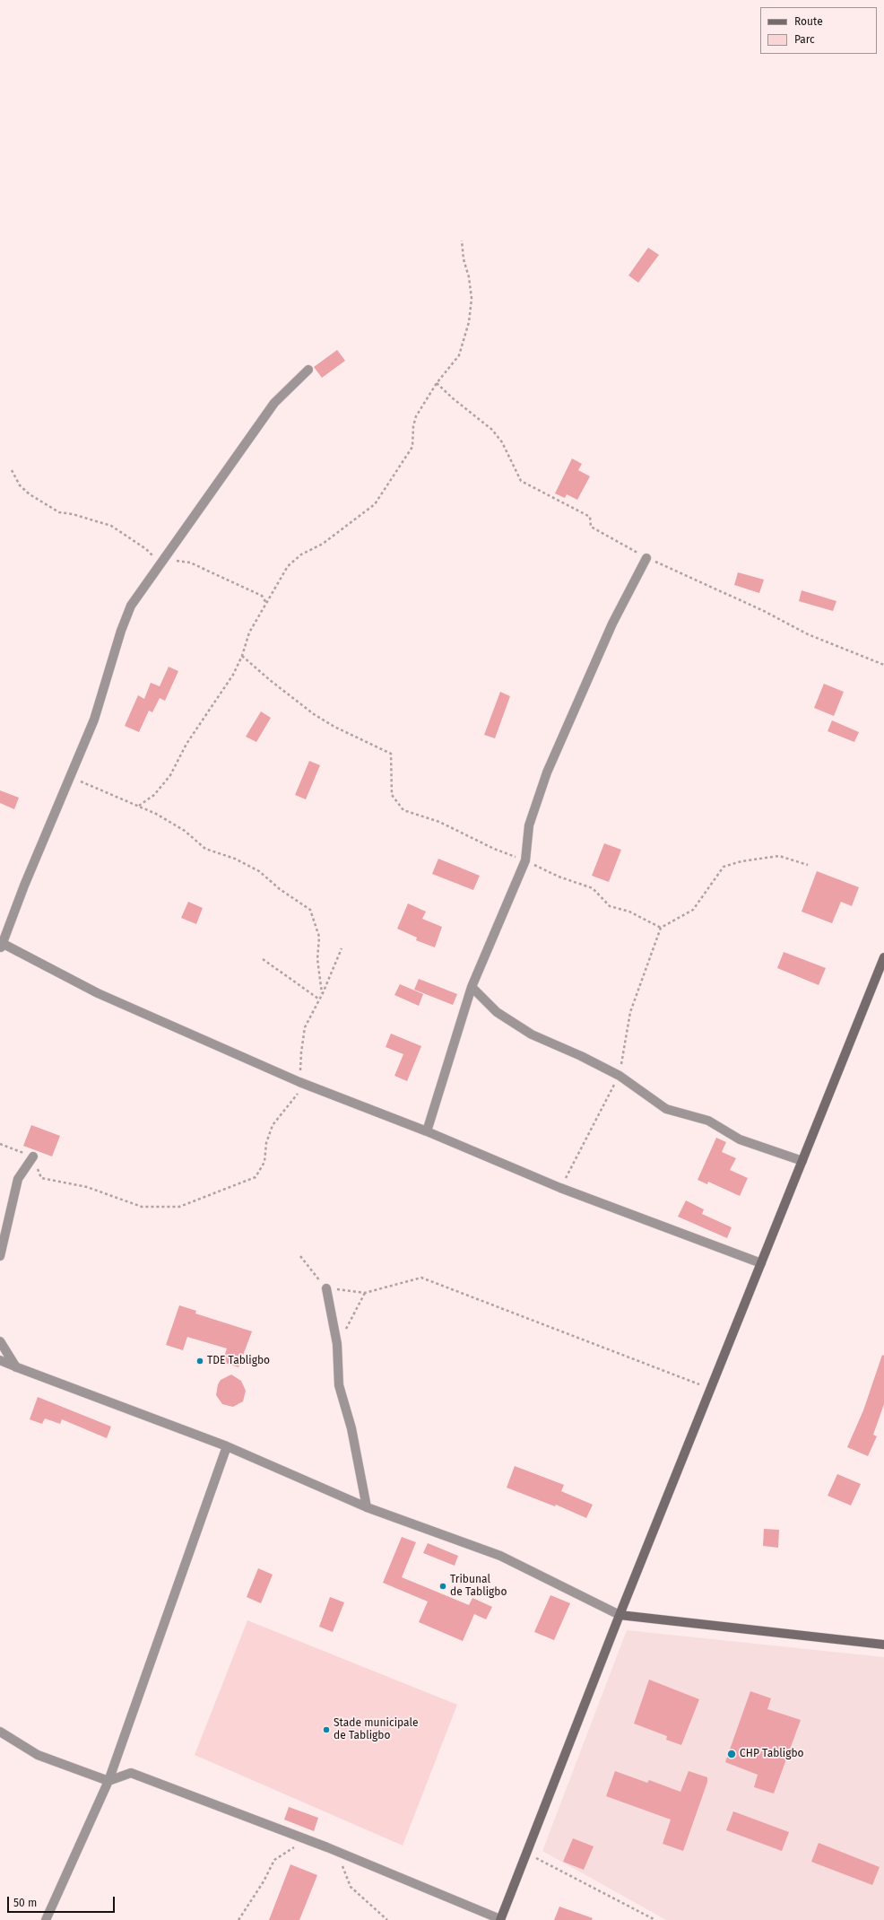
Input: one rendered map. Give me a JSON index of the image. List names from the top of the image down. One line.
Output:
{"places":["TDE Tabligbo","Tribunal de Tabligbo","Stade municipale de Tabligbo","CHP Tabligbo"],"legend":["Route","Parc"],"scale_bar":"50 m"}
